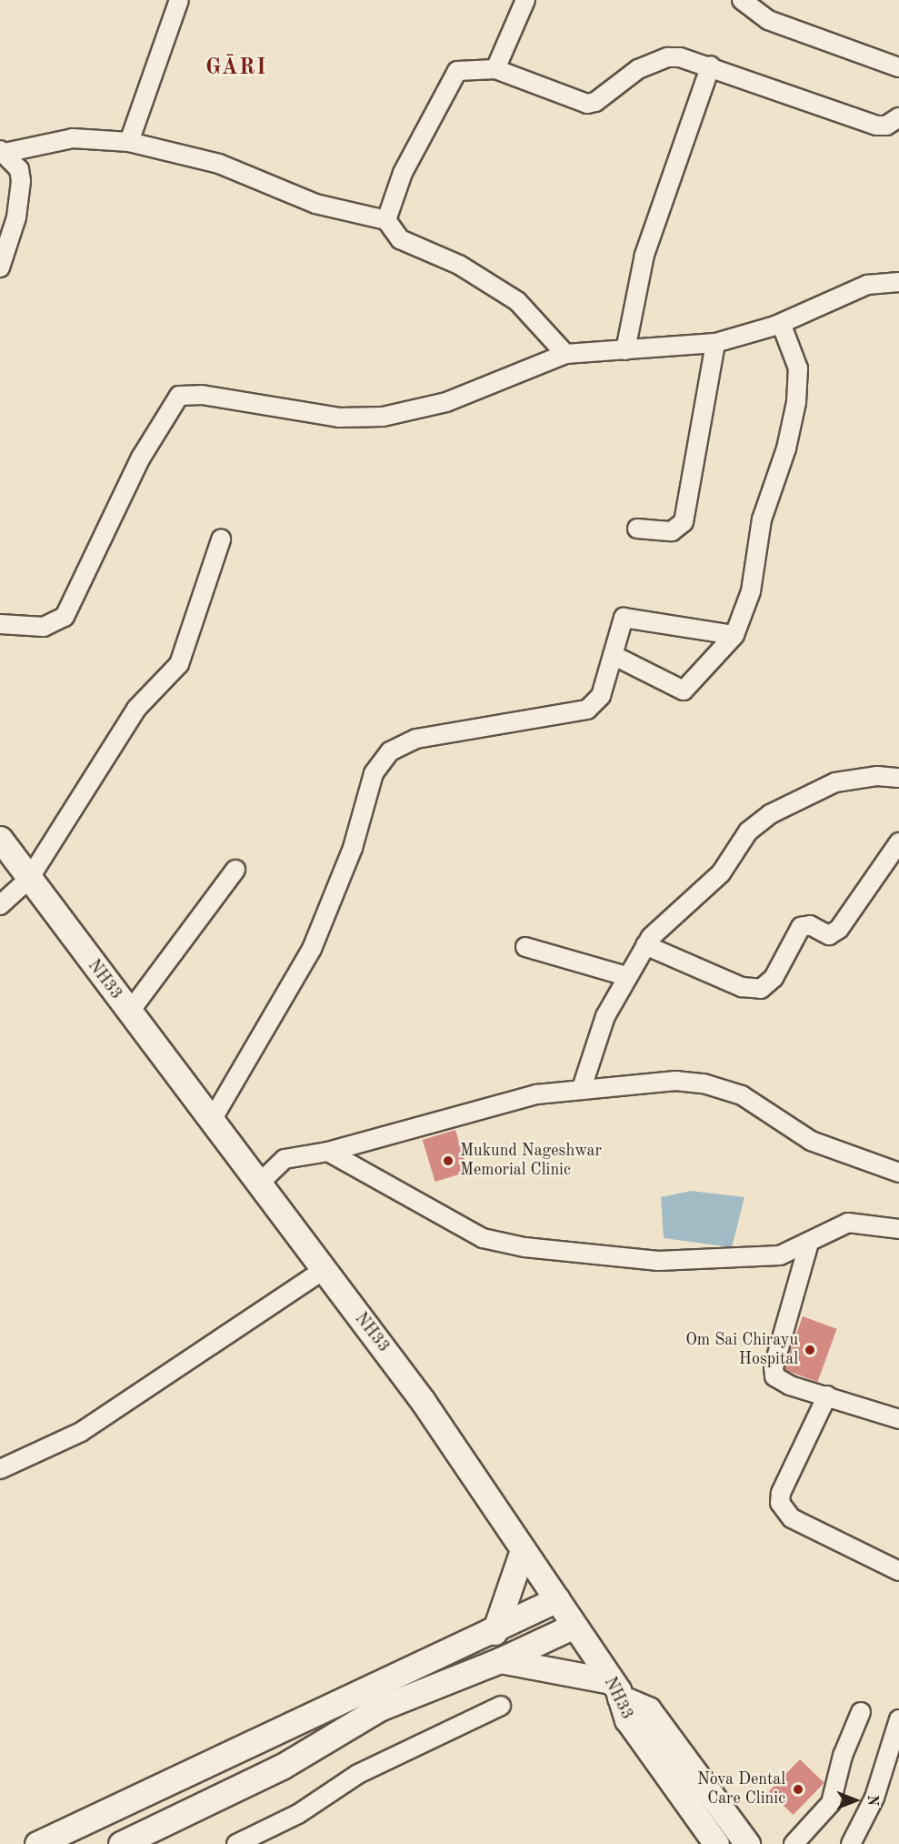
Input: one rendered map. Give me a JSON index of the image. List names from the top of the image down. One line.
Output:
{"streets":{"main road":["NH33"]},"districts":["GĀRI"],"places":["Mukund Nageshwar Memorial Clinic","Om Sai Chirayu Hospital","Nova Dental Care Clinic"],"north":"right"}
